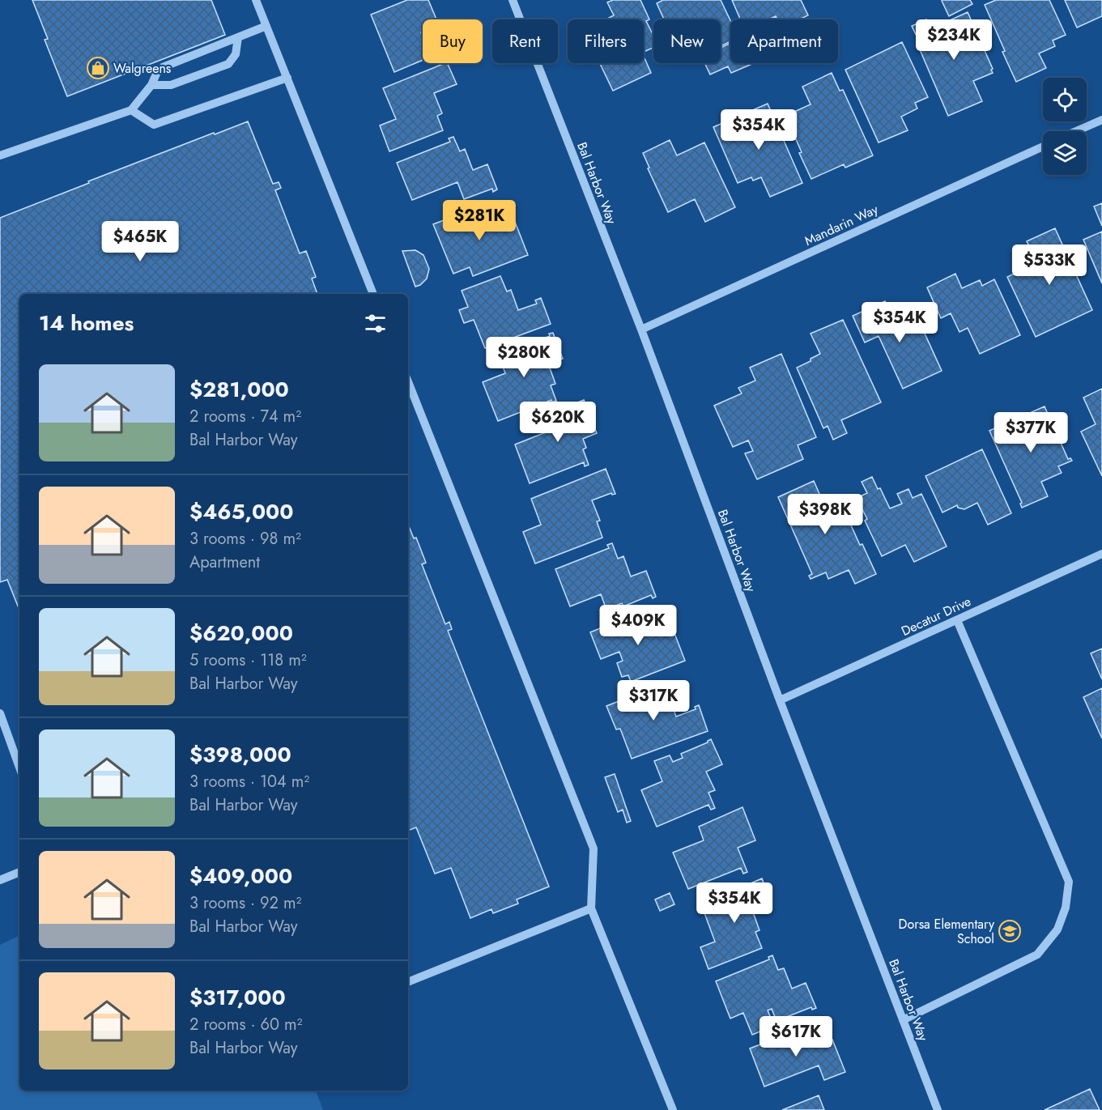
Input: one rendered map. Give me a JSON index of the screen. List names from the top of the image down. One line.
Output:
{"streets":{"street":["Bal Harbor Way","Mandarin Way","Decatur Drive"]},"crossings":[["Bal Harbor Way","Mandarin Way"],["Bal Harbor Way","Decatur Drive"]],"places":{"shop":["Walgreens"],"school or university":["Dorsa Elementary School"]},"page":{"price":["$234K","$354K","$281K","$465K","$533K","$354K","$280K","$620K","$377K","$398K","$409K","$317K","$354K","$617K"],"chip":["Buy","Rent","Filters","New","Apartment"],"heading":"14 homes","list":[{"name":"$281,000","note":"2 rooms · 74 m² · Bal Harbor Way"},{"name":"$465,000","note":"3 rooms · 98 m² · Apartment"},{"name":"$620,000","note":"5 rooms · 118 m² · Bal Harbor Way"},{"name":"$398,000","note":"3 rooms · 104 m² · Bal Harbor Way"},{"name":"$409,000","note":"3 rooms · 92 m² · Bal Harbor Way"},{"name":"$317,000","note":"2 rooms · 60 m² · Bal Harbor Way"}]}}
